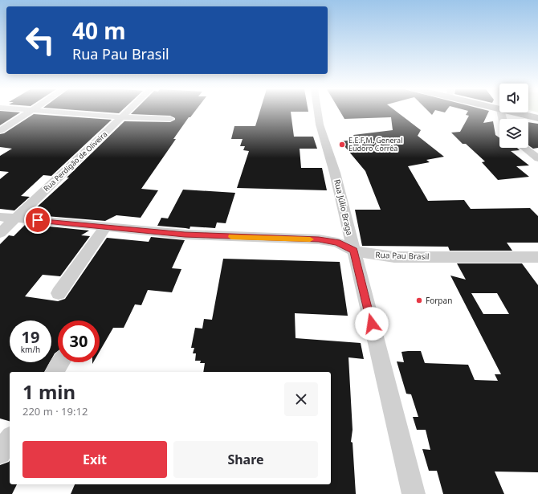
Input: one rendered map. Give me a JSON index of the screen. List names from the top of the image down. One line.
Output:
{"streets":{"street":["Rua Perdigão de Oliveira","Rua Júlio Braga","Rua Pau Brasil"]},"crossings":[["Rua Perdigão de Oliveira","Rua Pau Brasil"],["Rua Júlio Braga","Rua Pau Brasil"]],"places":["E.E.F.M. General Eudoro Corrêa","Forpan"],"page":{"turn":["40 m","Rua Pau Brasil"],"speed":"19 km/h","limit":"30","heading":["1 min","220 m · 19:12"],"buttons":["Exit","Share"]}}
